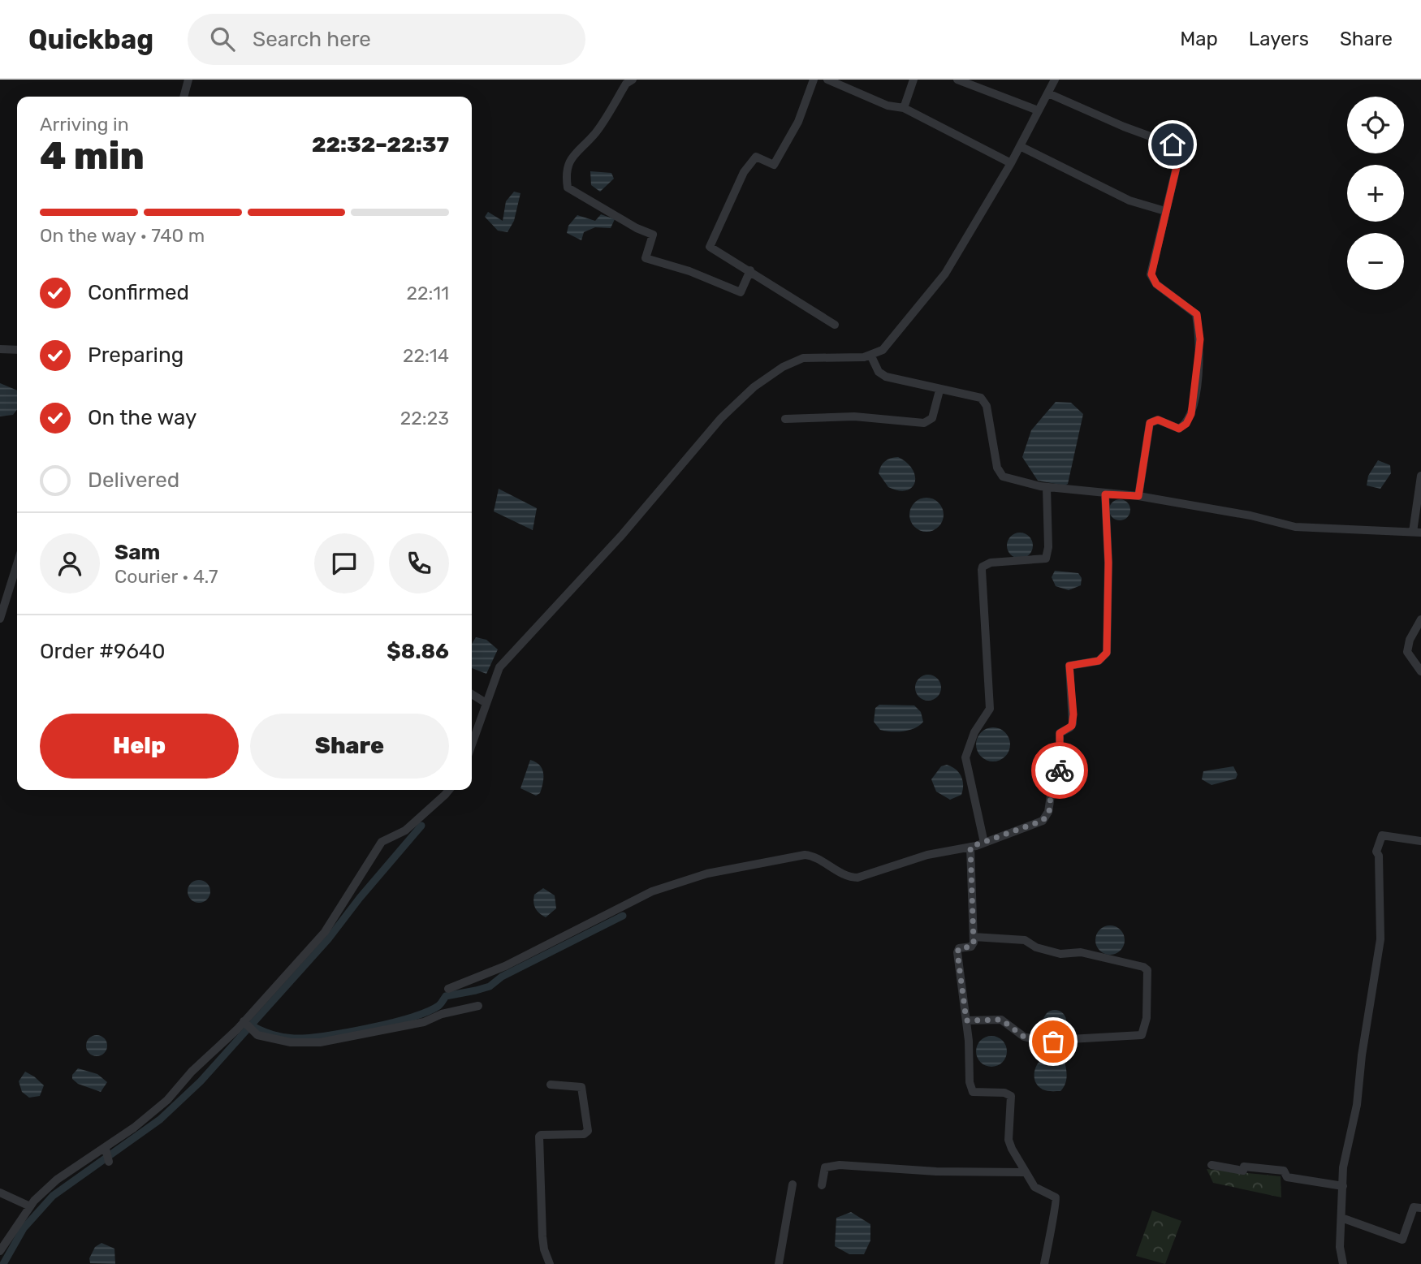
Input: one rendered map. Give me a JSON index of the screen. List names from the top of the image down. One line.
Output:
{"page":{"header":"Quickbag","search":"Search here","nav":["Map","Layers","Share"],"map_buttons":["+","−"],"heading":["4 min","Arriving in","22:32–22:37"],"panel":["Sam","Courier · 4.7","Order #9640","$8.86"],"bar":"On the way · 740 m","list":[["Confirmed","22:11"],["Preparing","22:14"],["On the way","22:23"],"Delivered"],"buttons":["Help","Share"]}}
